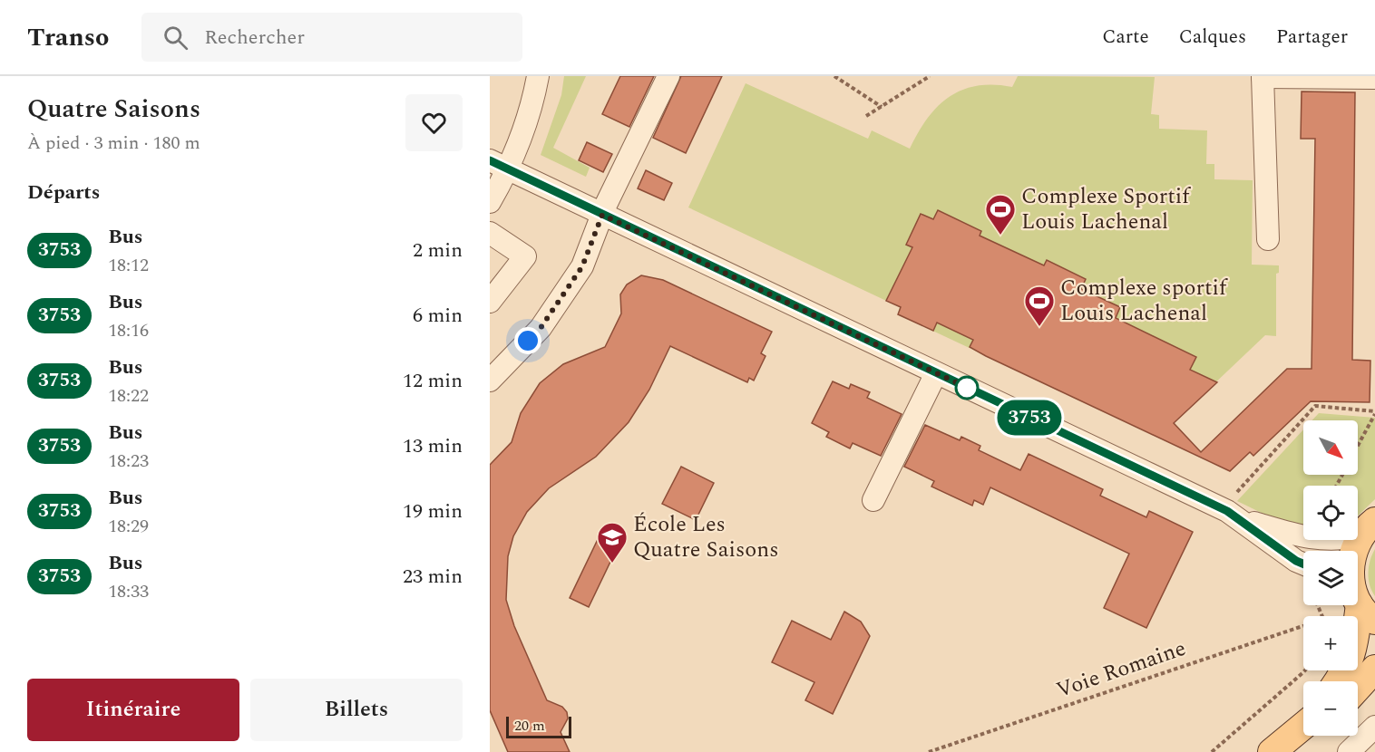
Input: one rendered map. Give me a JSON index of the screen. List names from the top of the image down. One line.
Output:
{"streets":{"path":["Voie Romaine"]},"places":{"sports":["Complexe Sportif Louis Lachenal","Complexe sportif Louis Lachenal"],"school or university":["École Les Quatre Saisons"]},"lines":["bus line 3753"],"scale_bar":"20 m","north":"bottom right","page":{"header":"Transo","search":"Rechercher","nav":["Carte","Calques","Partager"],"heading":[["Quatre Saisons","À pied · 3 min · 180 m"],"Départs"],"on_map":"3753","list":[{"mark":"3753","name":"Bus","note":"18:12","value":"2 min"},{"mark":"3753","name":"Bus","note":"18:16","value":"6 min"},{"mark":"3753","name":"Bus","note":"18:22","value":"12 min"},{"mark":"3753","name":"Bus","note":"18:23","value":"13 min"},{"mark":"3753","name":"Bus","note":"18:29","value":"19 min"},{"mark":"3753","name":"Bus","note":"18:33","value":"23 min"}],"map_buttons":["+","−"],"buttons":["Itinéraire","Billets"],"scale":"20 m"}}
